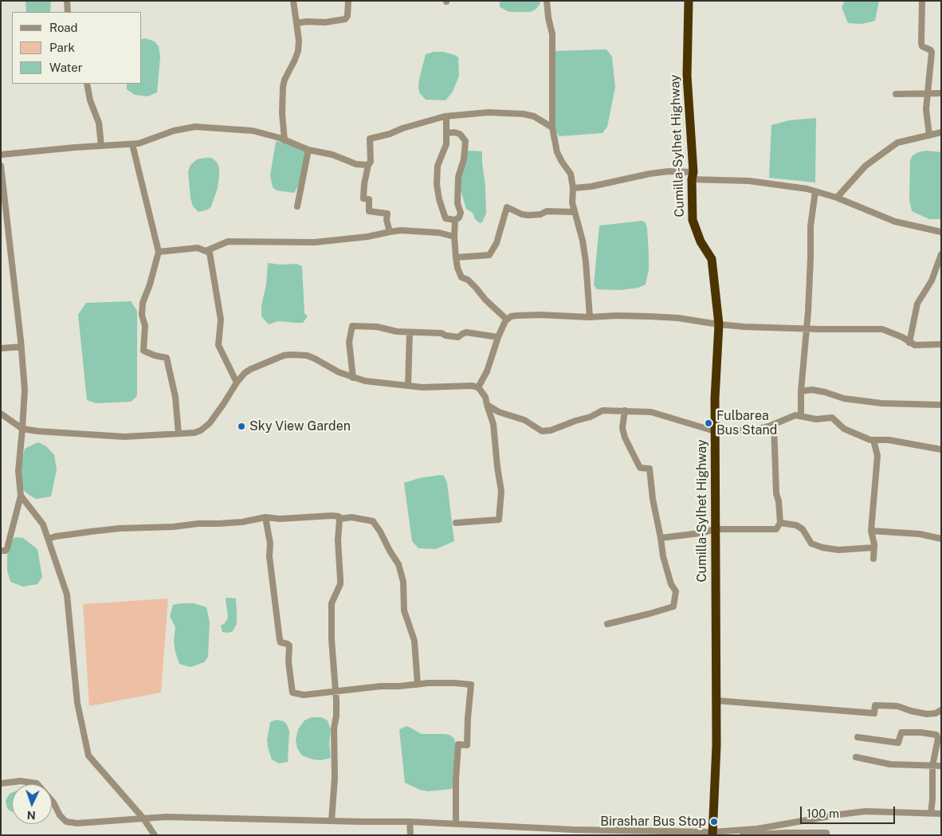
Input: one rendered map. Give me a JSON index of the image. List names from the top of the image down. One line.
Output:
{"streets":{"highway":["Cumilla-Sylhet Highway"]},"places":["Fulbarea Bus Stand","Sky View Garden","Birashar Bus Stop"],"legend":["Road","Park","Water"],"scale_bar":"100 m","north":"bottom"}
